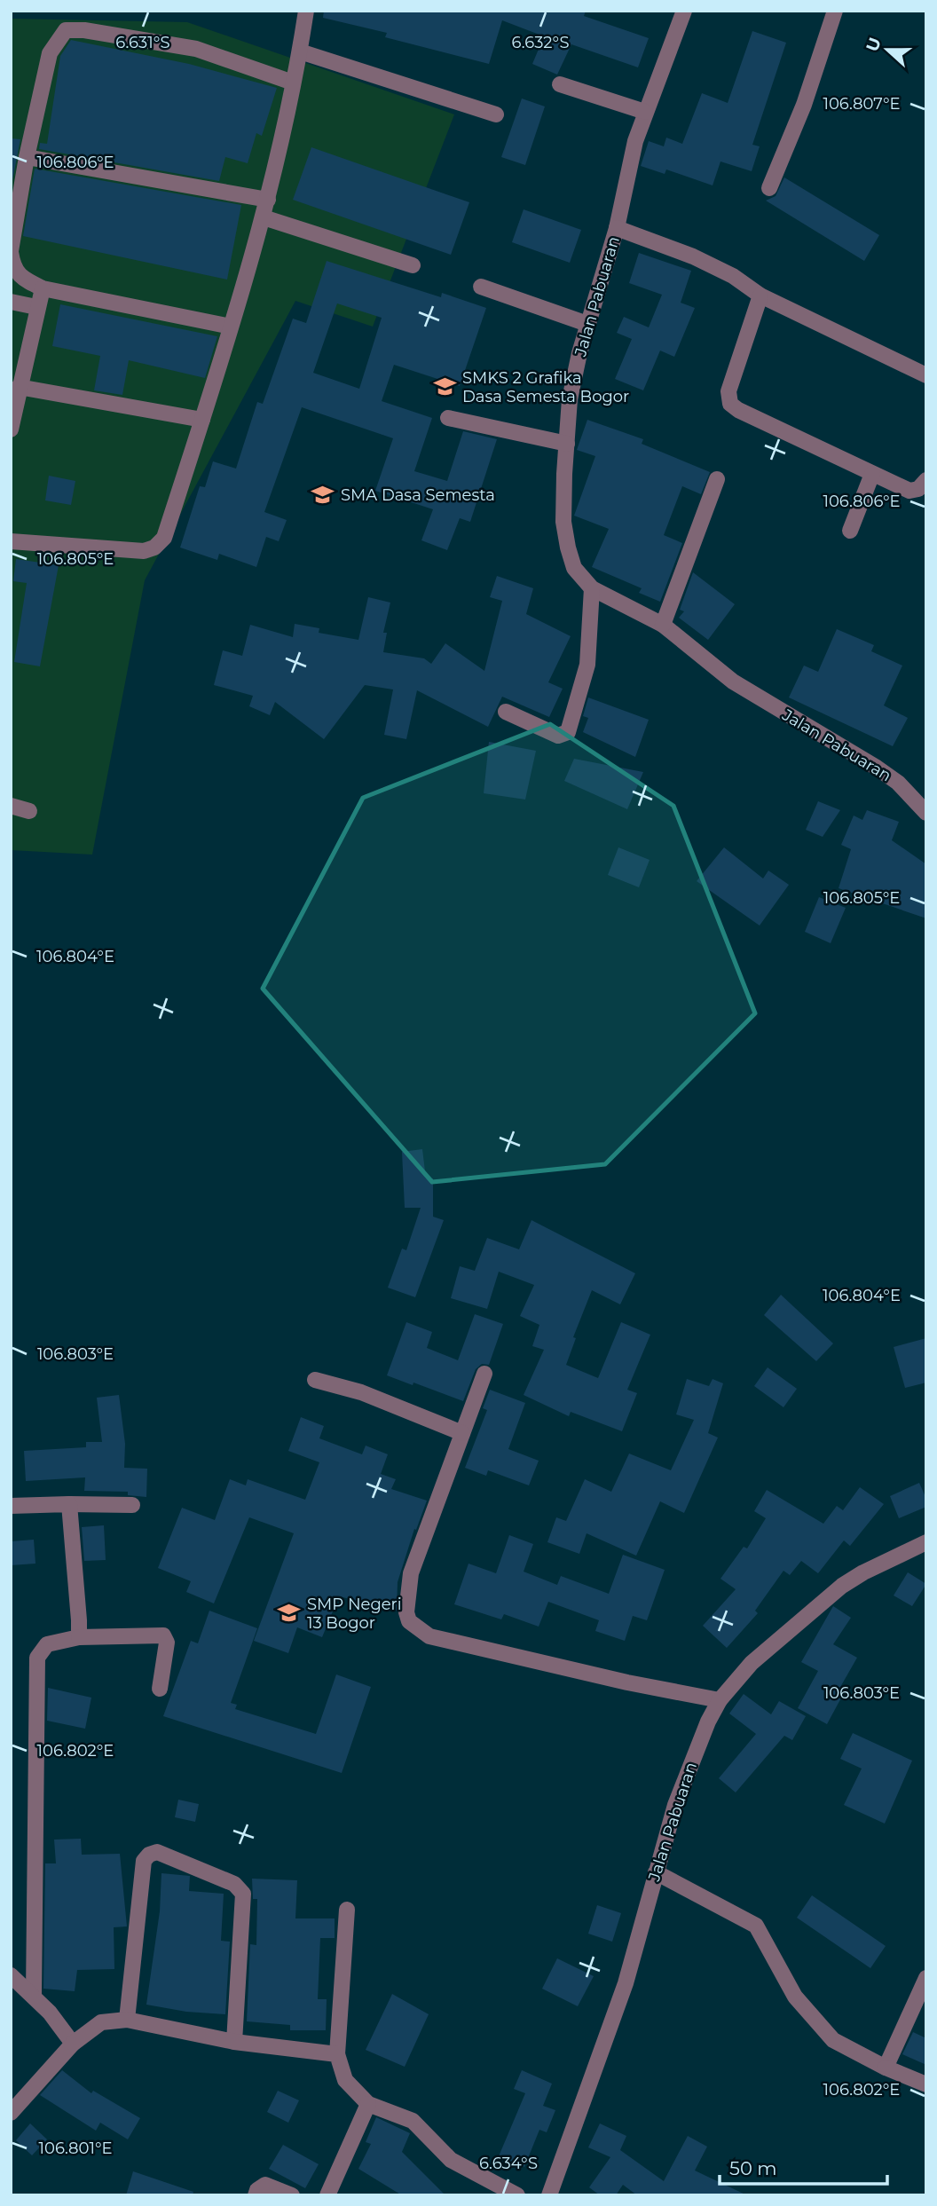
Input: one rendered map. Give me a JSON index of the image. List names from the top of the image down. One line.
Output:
{"streets":{"street":["Jalan Pabuaran"]},"places":{"school or university":["SMKS 2 Grafika Dasa Semesta Bogor","SMA Dasa Semesta","SMP Negeri 13 Bogor"]},"scale_bar":"50 m","north":"left","coordinates":["6.631°S","6.632°S","106.807°E","106.806°E","106.805°E","106.804°E","106.803°E","106.802°E","106.801°E","6.634°S"]}
